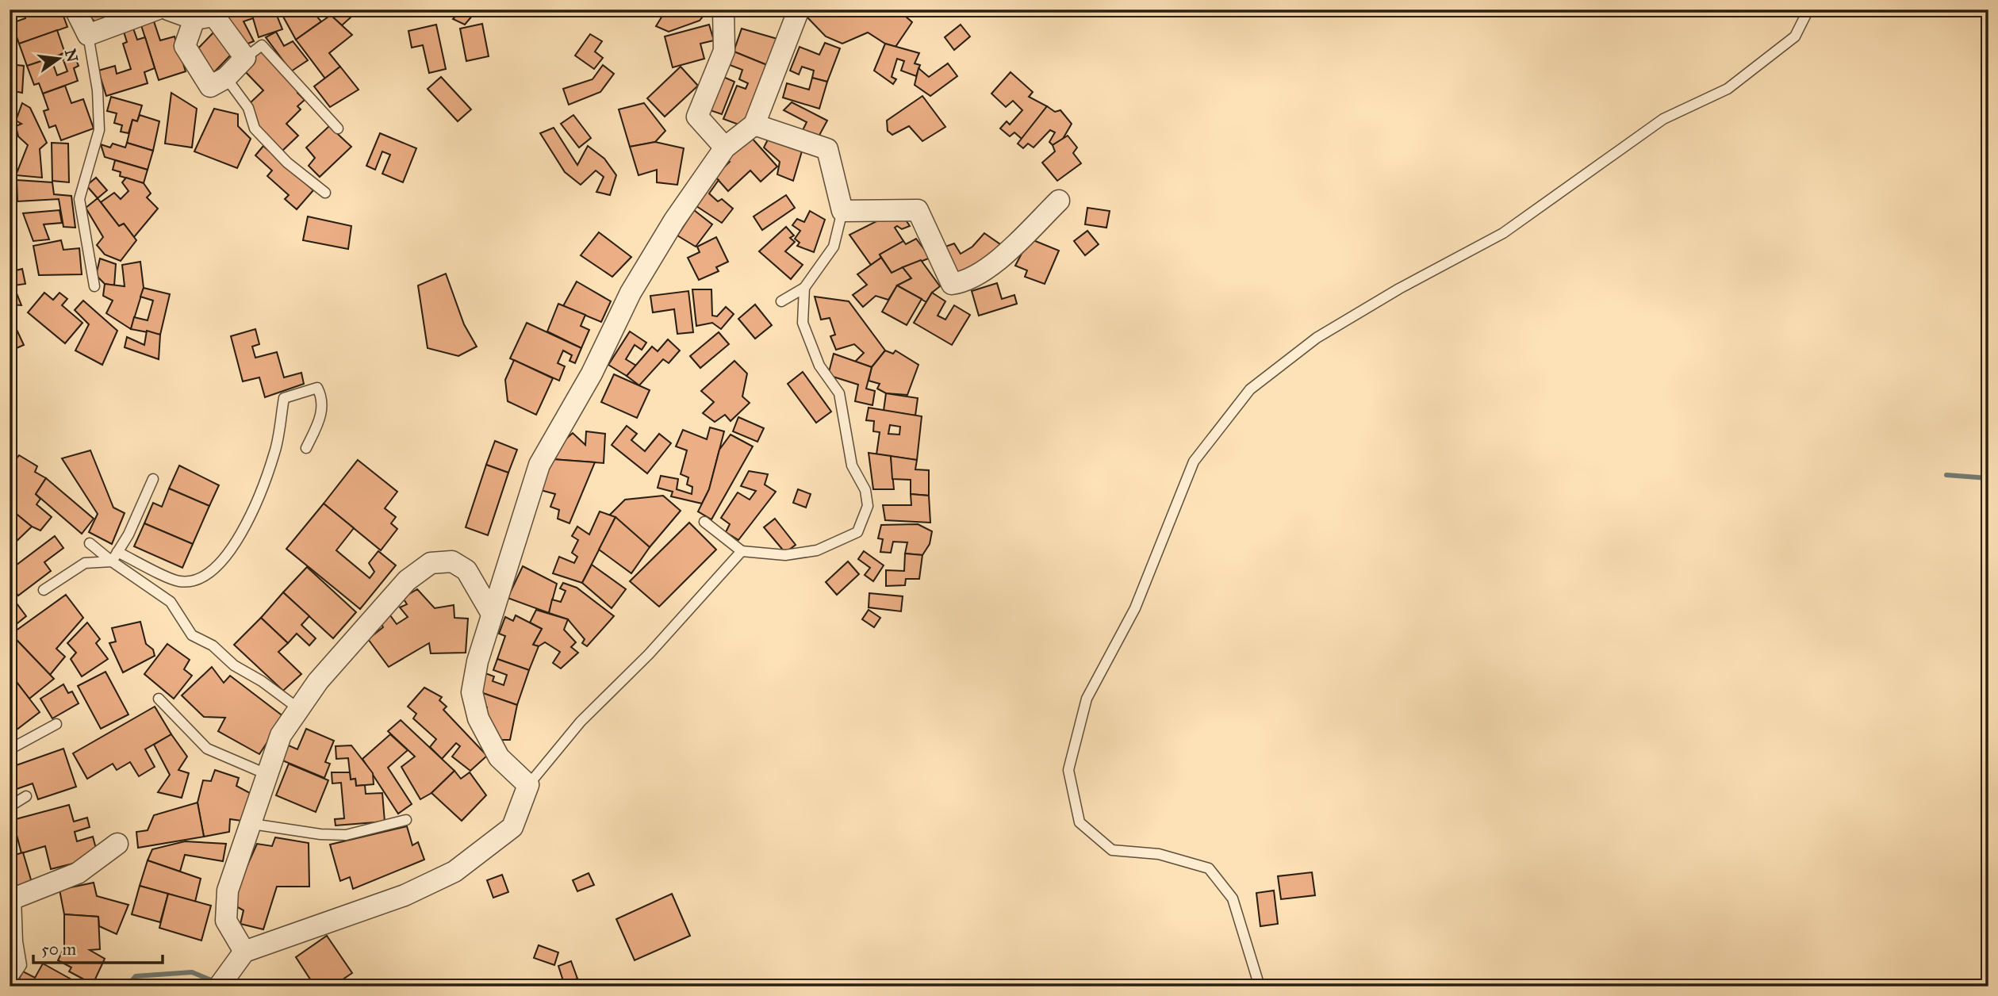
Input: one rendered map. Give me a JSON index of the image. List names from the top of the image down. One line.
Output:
{"scale_bar":"50 m","north":"right"}
